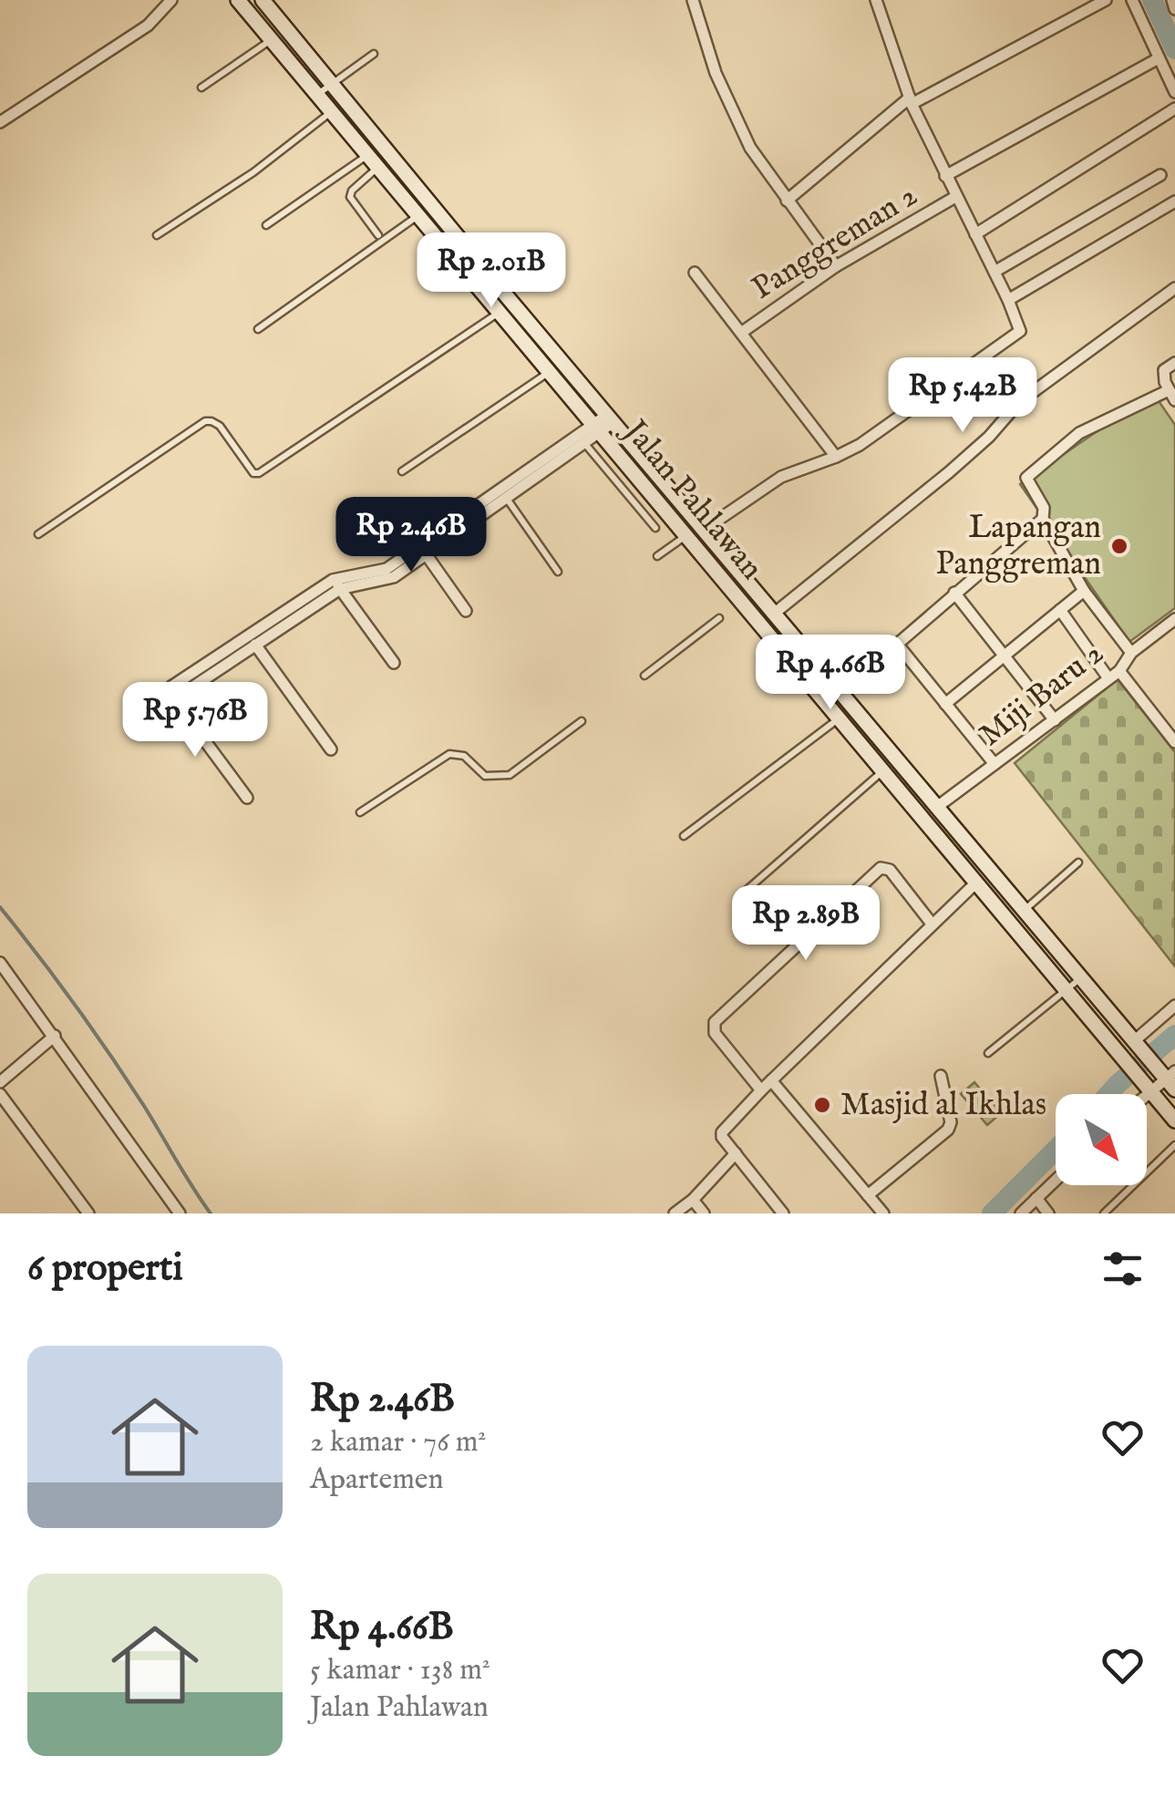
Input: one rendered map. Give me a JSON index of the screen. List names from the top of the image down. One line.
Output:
{"streets":{"main road":["Jalan Pahlawan"],"street":["Panggreman 2","Miji Baru 2"]},"crossings":[["Jalan Pahlawan","Miji Baru 2"]],"places":["Lapangan Panggreman","Masjid al Ikhlas"],"north":"bottom right","page":{"price":["Rp 2.01B","Rp 5.42B","Rp 2.46B","Rp 4.66B","Rp 5.76B","Rp 2.89B"],"heading":"6 properti","list":[{"name":"Rp 2.46B","note":"2 kamar · 76 m² · Apartemen"},{"name":"Rp 4.66B","note":"5 kamar · 138 m² · Jalan Pahlawan"}]}}
